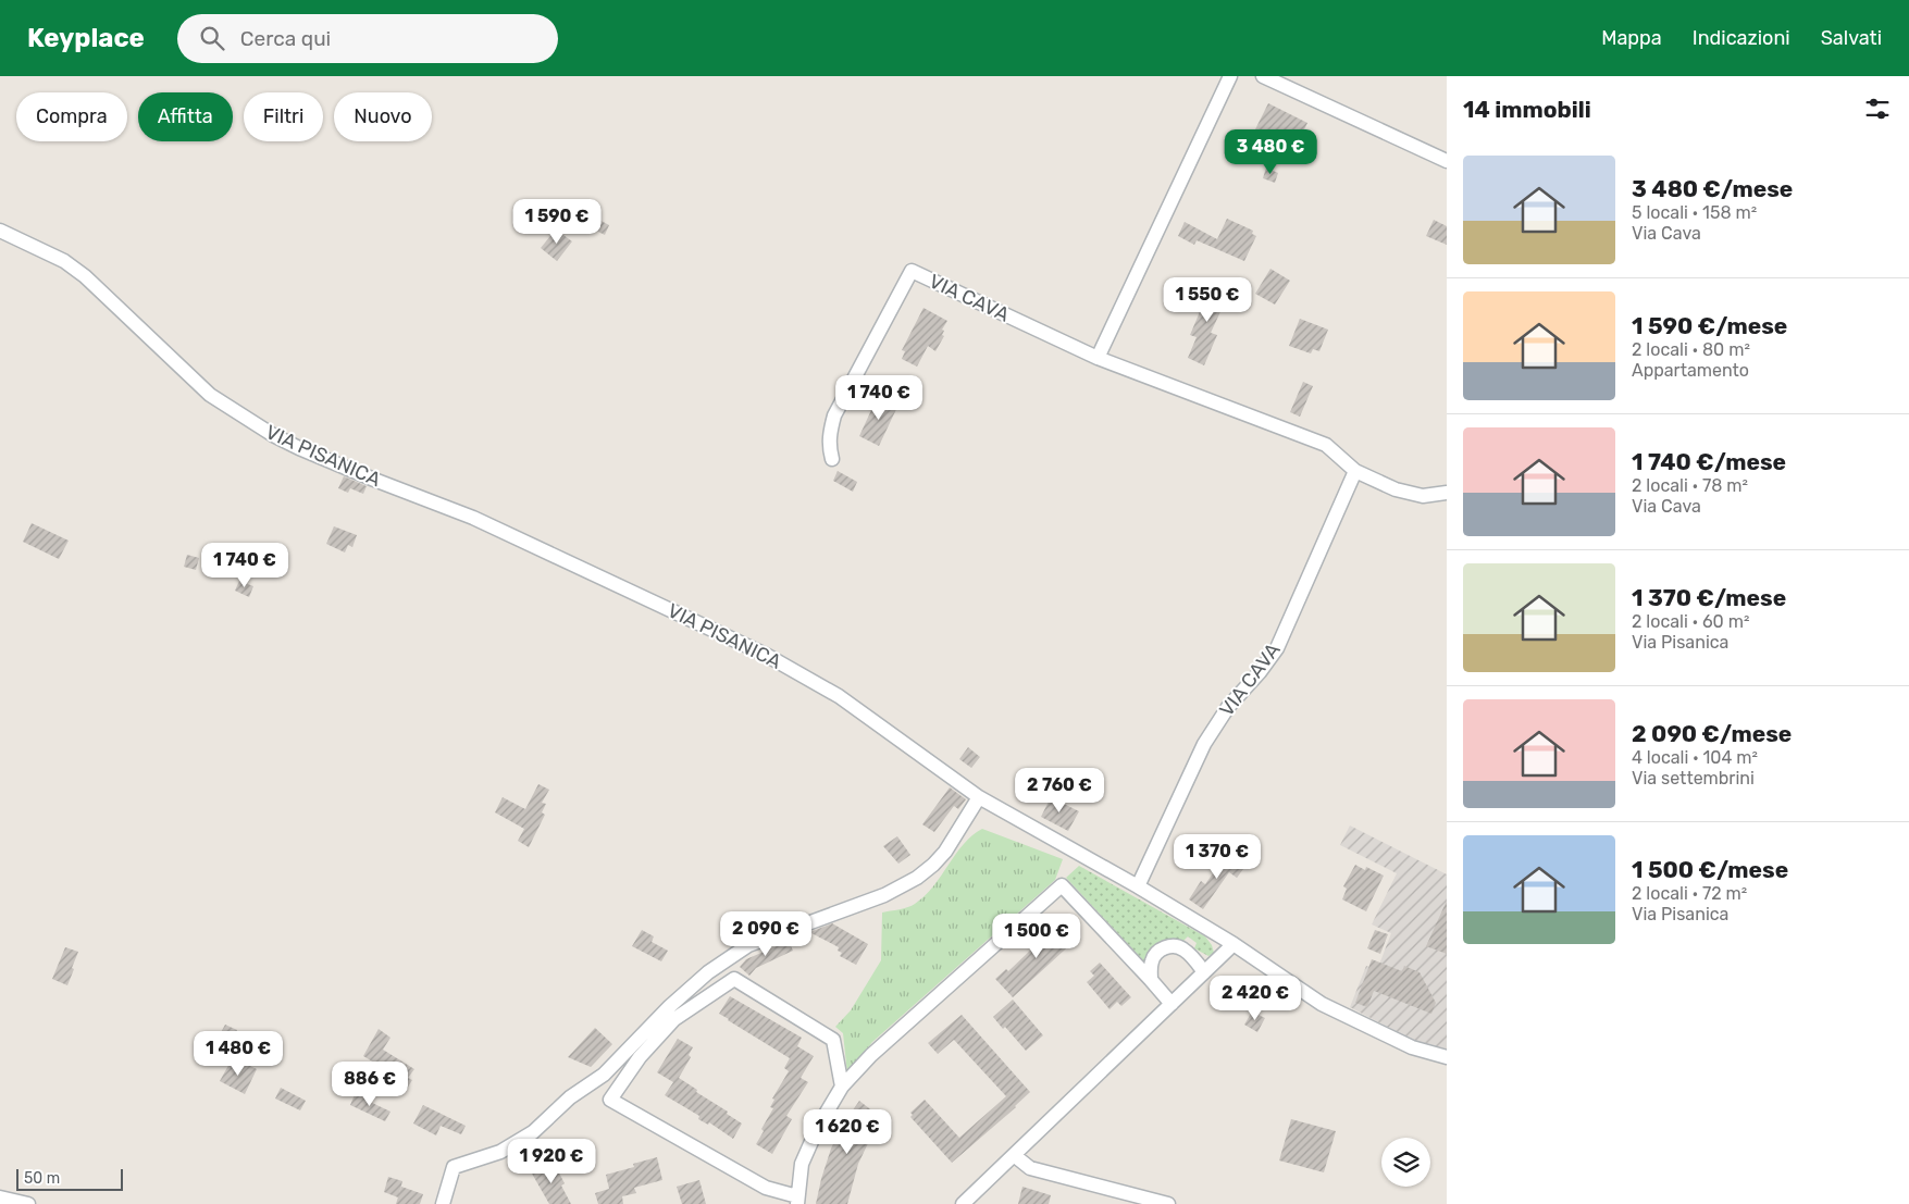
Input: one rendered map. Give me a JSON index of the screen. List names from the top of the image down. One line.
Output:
{"streets":{"street":["VIA CAVA","VIA PISANICA"]},"crossings":[["VIA CAVA","VIA PISANICA"]],"scale_bar":"50 m","page":{"header":"Keyplace","search":"Cerca qui","nav":["Mappa","Indicazioni","Salvati"],"heading":"14 immobili","chip":["Compra","Affitta","Filtri","Nuovo"],"price":["3 480 €","1 590 €","1 550 €","1 740 €","1 740 €","2 760 €","1 370 €","2 090 €","1 500 €","2 420 €","1 480 €","886 €","1 620 €","1 920 €"],"list":[{"name":"3 480 €/mese","note":"5 locali · 158 m² · Via Cava"},{"name":"1 590 €/mese","note":"2 locali · 80 m² · Appartamento"},{"name":"1 740 €/mese","note":"2 locali · 78 m² · Via Cava"},{"name":"1 370 €/mese","note":"2 locali · 60 m² · Via Pisanica"},{"name":"2 090 €/mese","note":"4 locali · 104 m² · Via settembrini"},{"name":"1 500 €/mese","note":"2 locali · 72 m² · Via Pisanica"}],"scale":"50 m"}}
